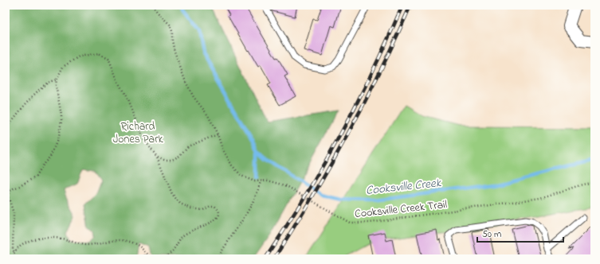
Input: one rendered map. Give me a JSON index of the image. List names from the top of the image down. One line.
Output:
{"streets":{"path":["Cooksville Creek Trail"]},"water":["Cooksville Creek"],"parks":["Richard Jones Park"],"scale_bar":"50 m"}
